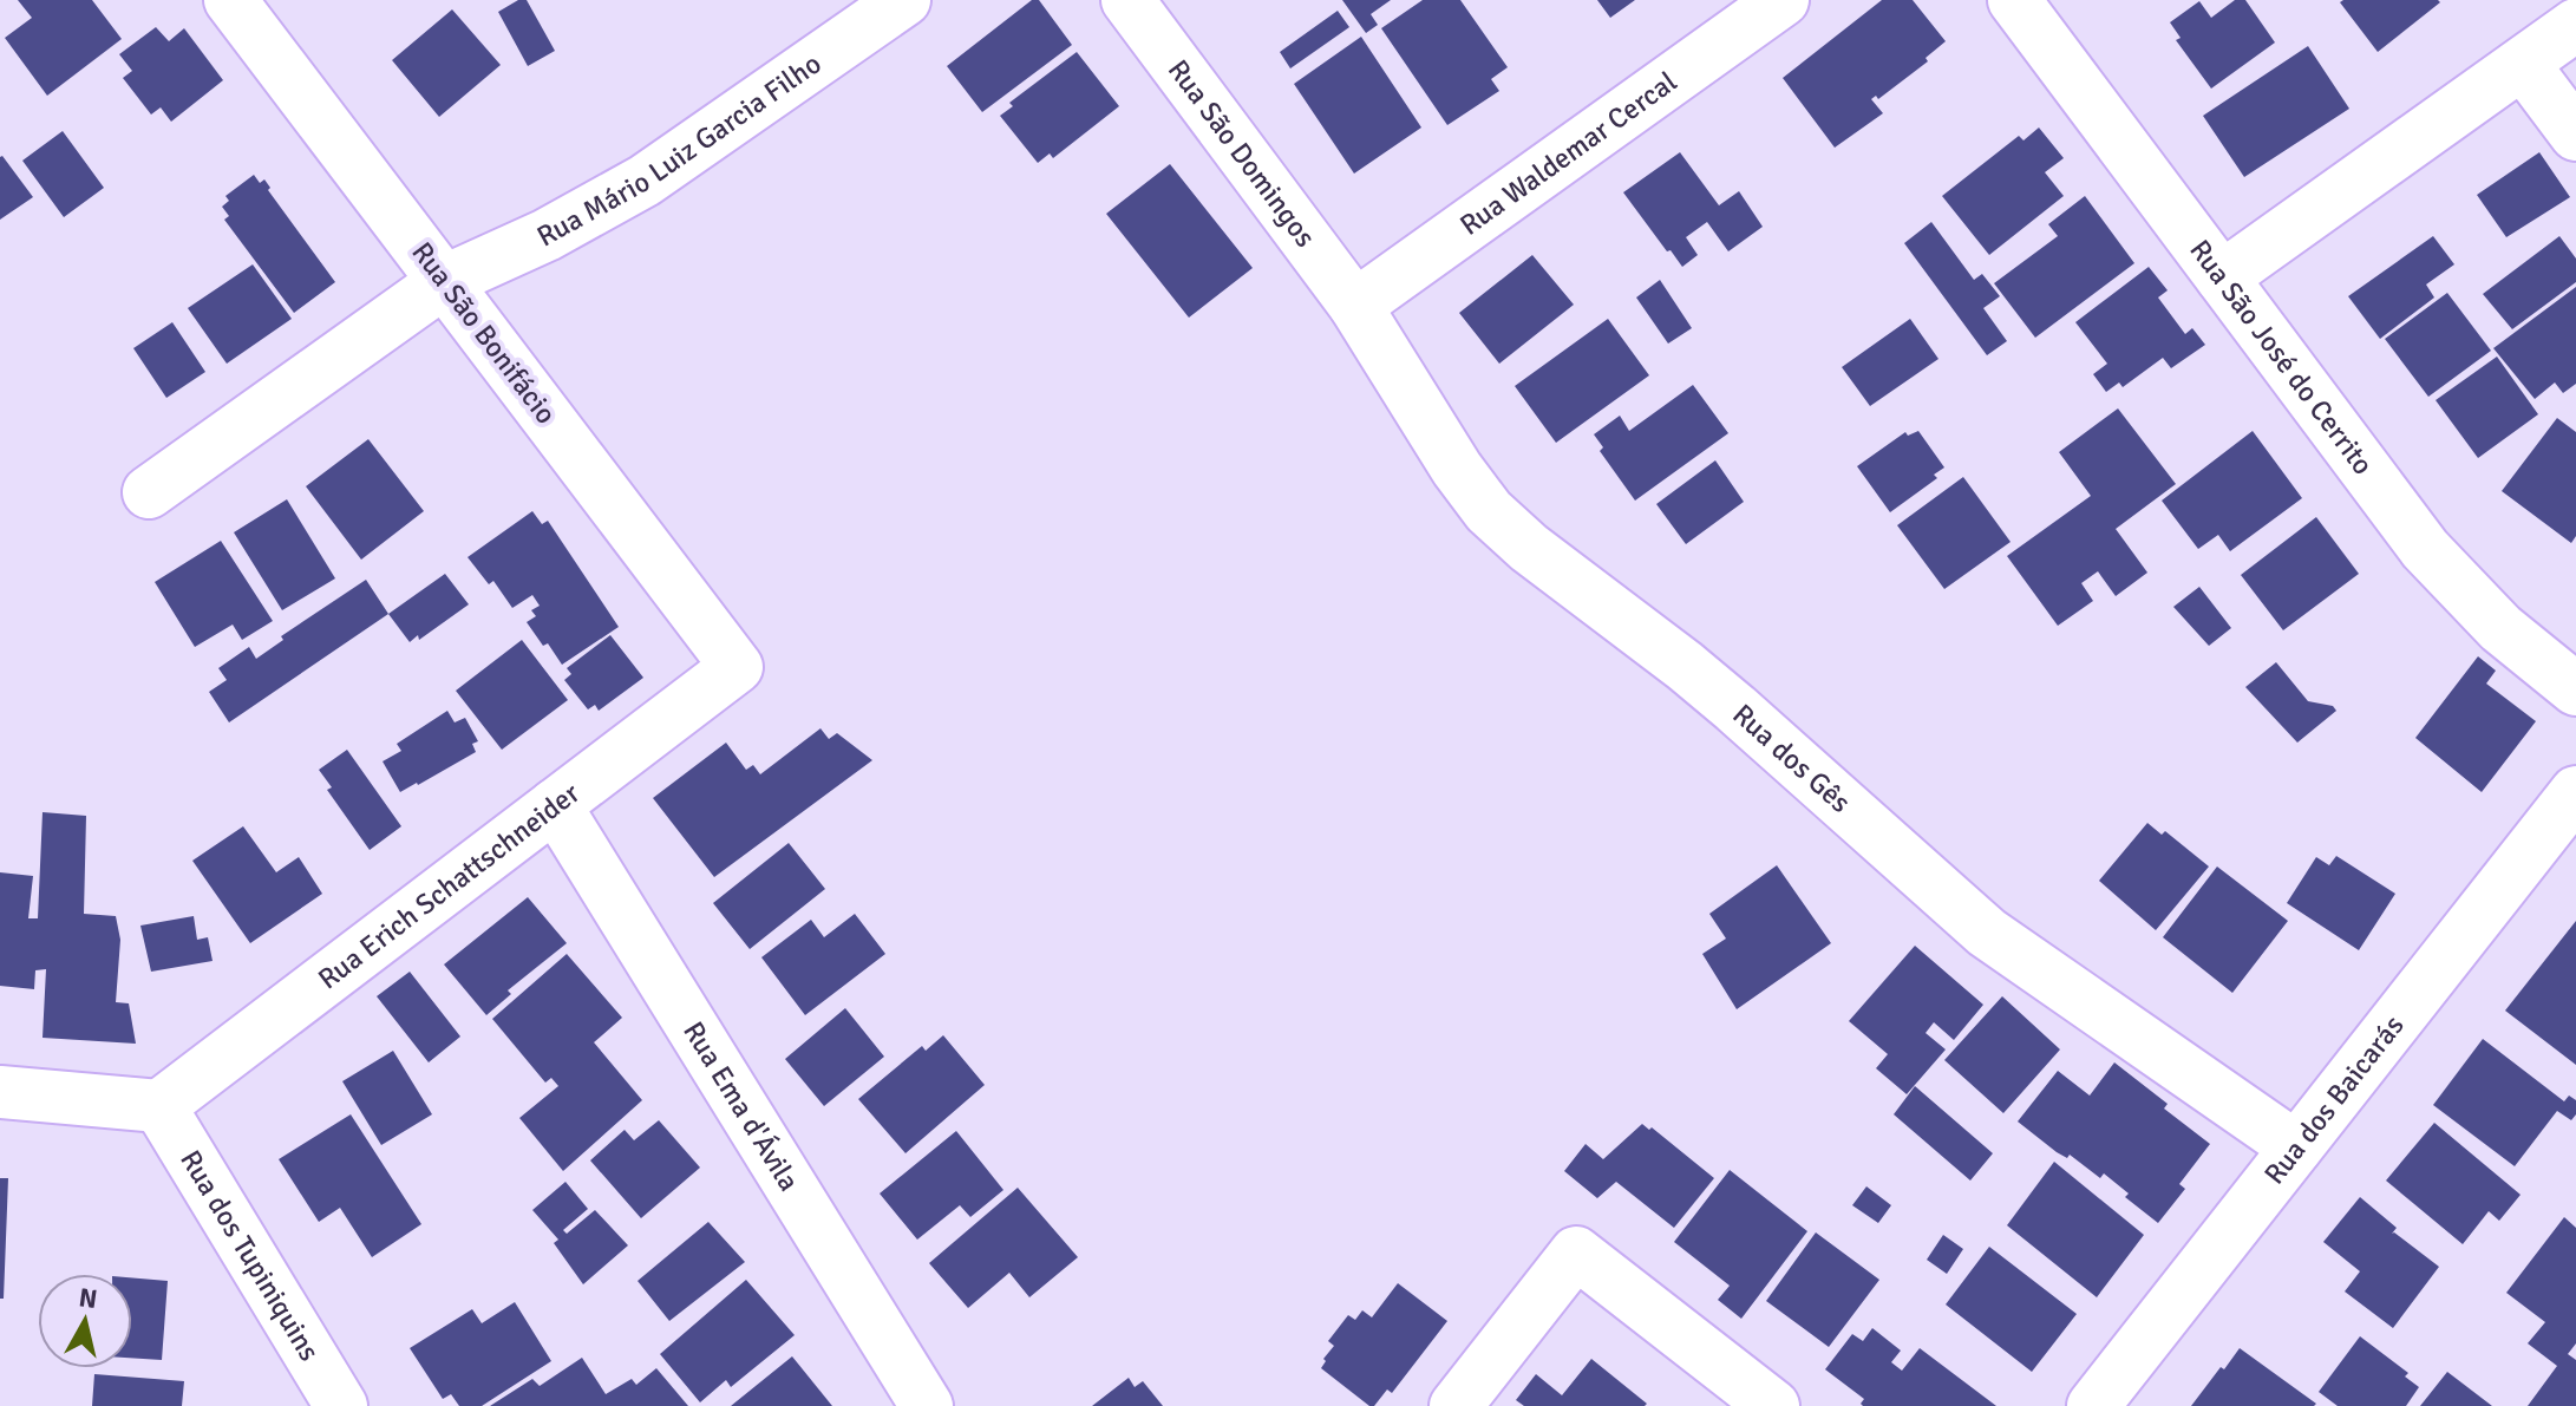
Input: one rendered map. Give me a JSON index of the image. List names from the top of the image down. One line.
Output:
{"streets":{"street":["Rua Mário Luiz Garcia Filho","Rua São Domingos","Rua Waldemar Cercal","Rua São Bonifácio","Rua São José do Cerrito","Rua dos Gês","Rua Erich Schattschneider","Rua dos Baicarás","Rua Ema d'Ávila","Rua dos Tupiniquins"]},"crossings":[["Rua Mário Luiz Garcia Filho","Rua São Bonifácio"],["Rua São Domingos","Rua Waldemar Cercal"],["Rua São Domingos","Rua dos Gês"],["Rua Waldemar Cercal","Rua dos Gês"],["Rua São Bonifácio","Rua Erich Schattschneider"],["Rua dos Gês","Rua dos Baicarás"],["Rua Erich Schattschneider","Rua Ema d'Ávila"],["Rua Erich Schattschneider","Rua dos Tupiniquins"]],"north":"top"}
